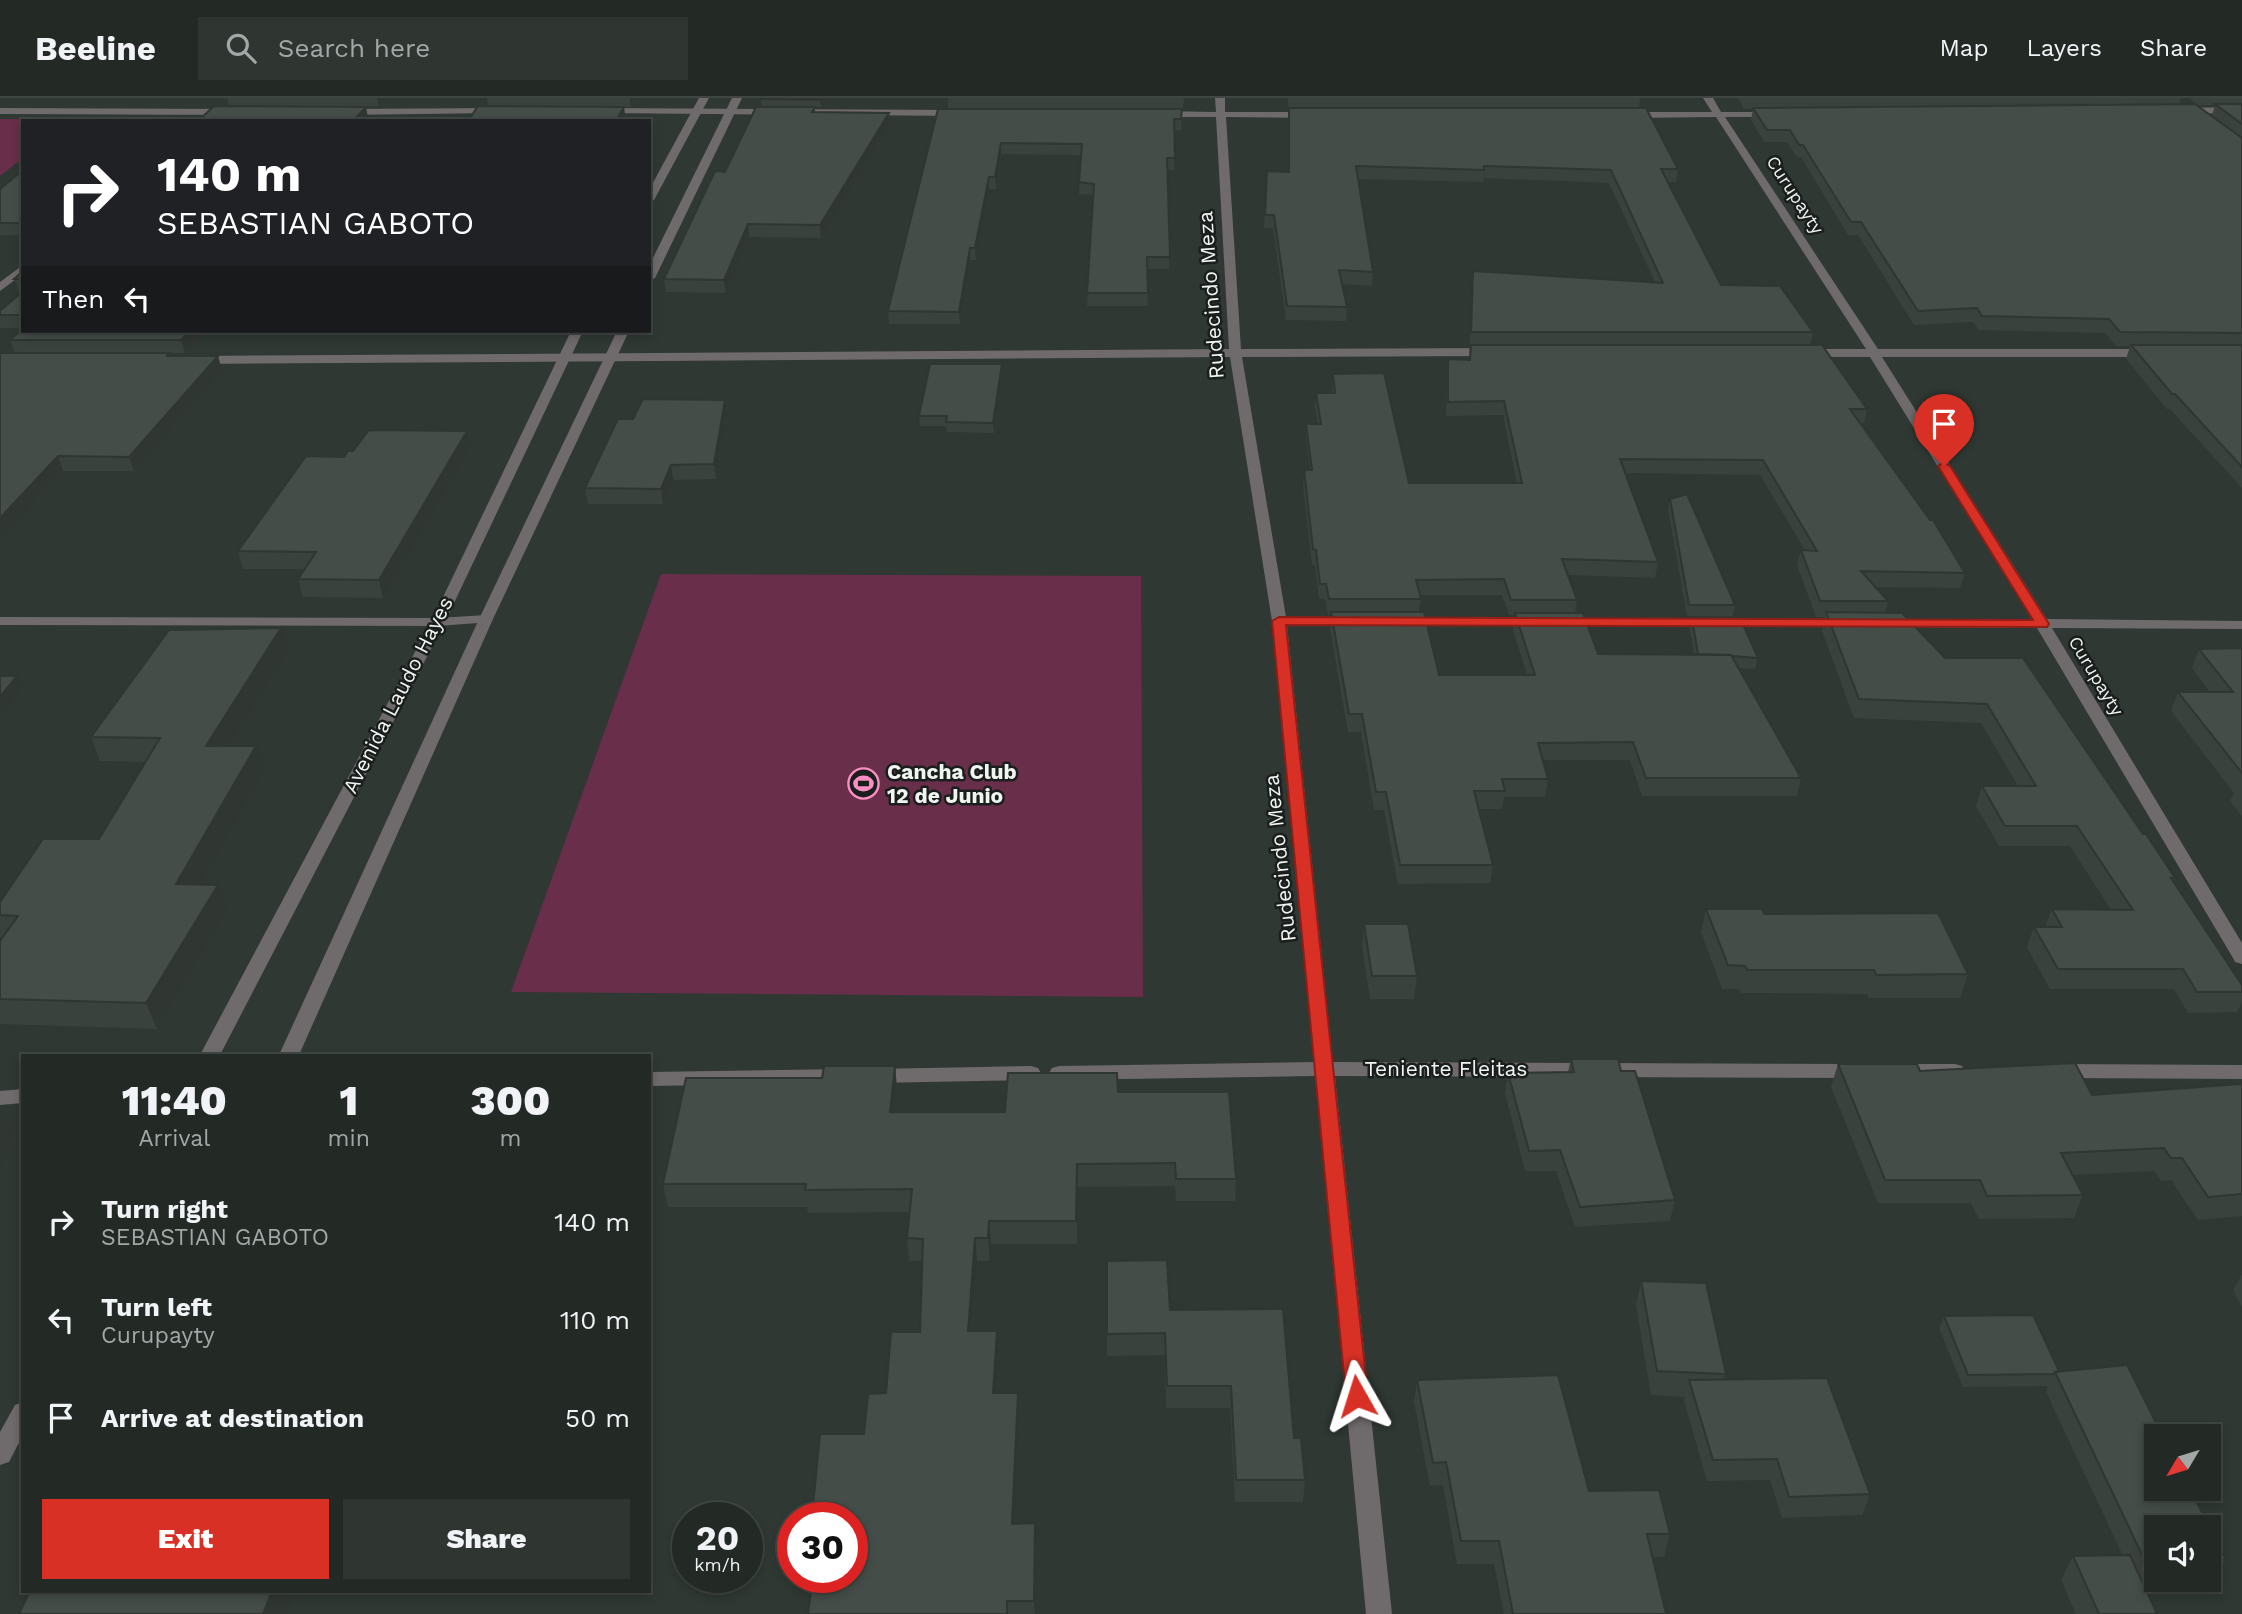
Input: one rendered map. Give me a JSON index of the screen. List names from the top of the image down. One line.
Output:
{"streets":{"street":["Curupayty","Rudecindo Meza","Avenida Laudo Hayes","Teniente Fleitas"]},"crossings":[["Rudecindo Meza","Teniente Fleitas"]],"places":{"sports":["Cancha Club 12 de Junio"]},"north":"bottom left","page":{"header":"Beeline","search":"Search here","nav":["Map","Layers","Share"],"turn":["140 m","SEBASTIAN GABOTO"],"then":"Then","eta":["11:40","Arrival","1","min","300","m"],"list":[{"name":"Turn right","note":"SEBASTIAN GABOTO","value":"140 m"},{"name":"Turn left","note":"Curupayty","value":"110 m"},{"name":"Arrive at destination","value":"50 m"}],"buttons":["Exit","Share"],"speed":"20 km/h","limit":"30"}}
